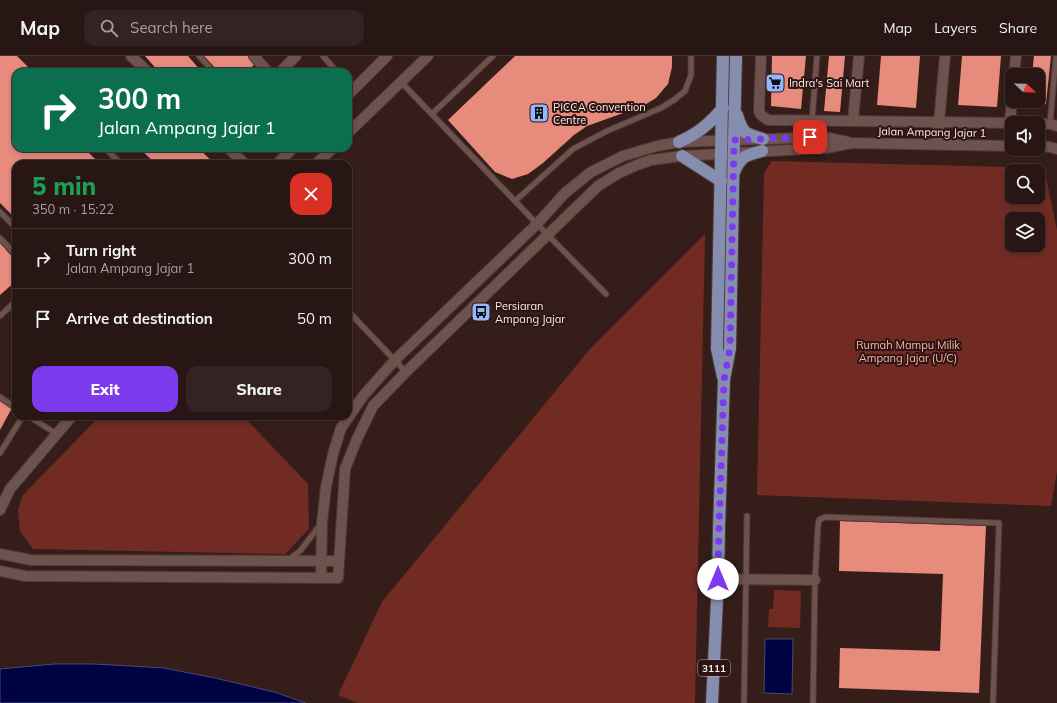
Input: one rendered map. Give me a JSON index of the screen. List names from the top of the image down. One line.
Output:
{"streets":{"main road":["3111"],"street":["Jalan Ampang Jajar 1"]},"crossings":[["Jalan Ampang Jajar 1","3111"]],"parks":["Rumah Mampu Milik Ampang Jajar (U/C)"],"places":{"supermarket":["Indra's Sai Mart"],"building":["PICCA Convention Centre"],"bus stop":["Persiaran Ampang Jajar"]},"north":"right","page":{"header":"Map","search":"Search here","nav":["Map","Layers","Share"],"turn":["300 m","Jalan Ampang Jajar 1"],"heading":["5 min","350 m · 15:22"],"list":[{"name":"Turn right","note":"Jalan Ampang Jajar 1","value":"300 m"},{"name":"Arrive at destination","value":"50 m"}],"buttons":["Exit","Share"]}}
